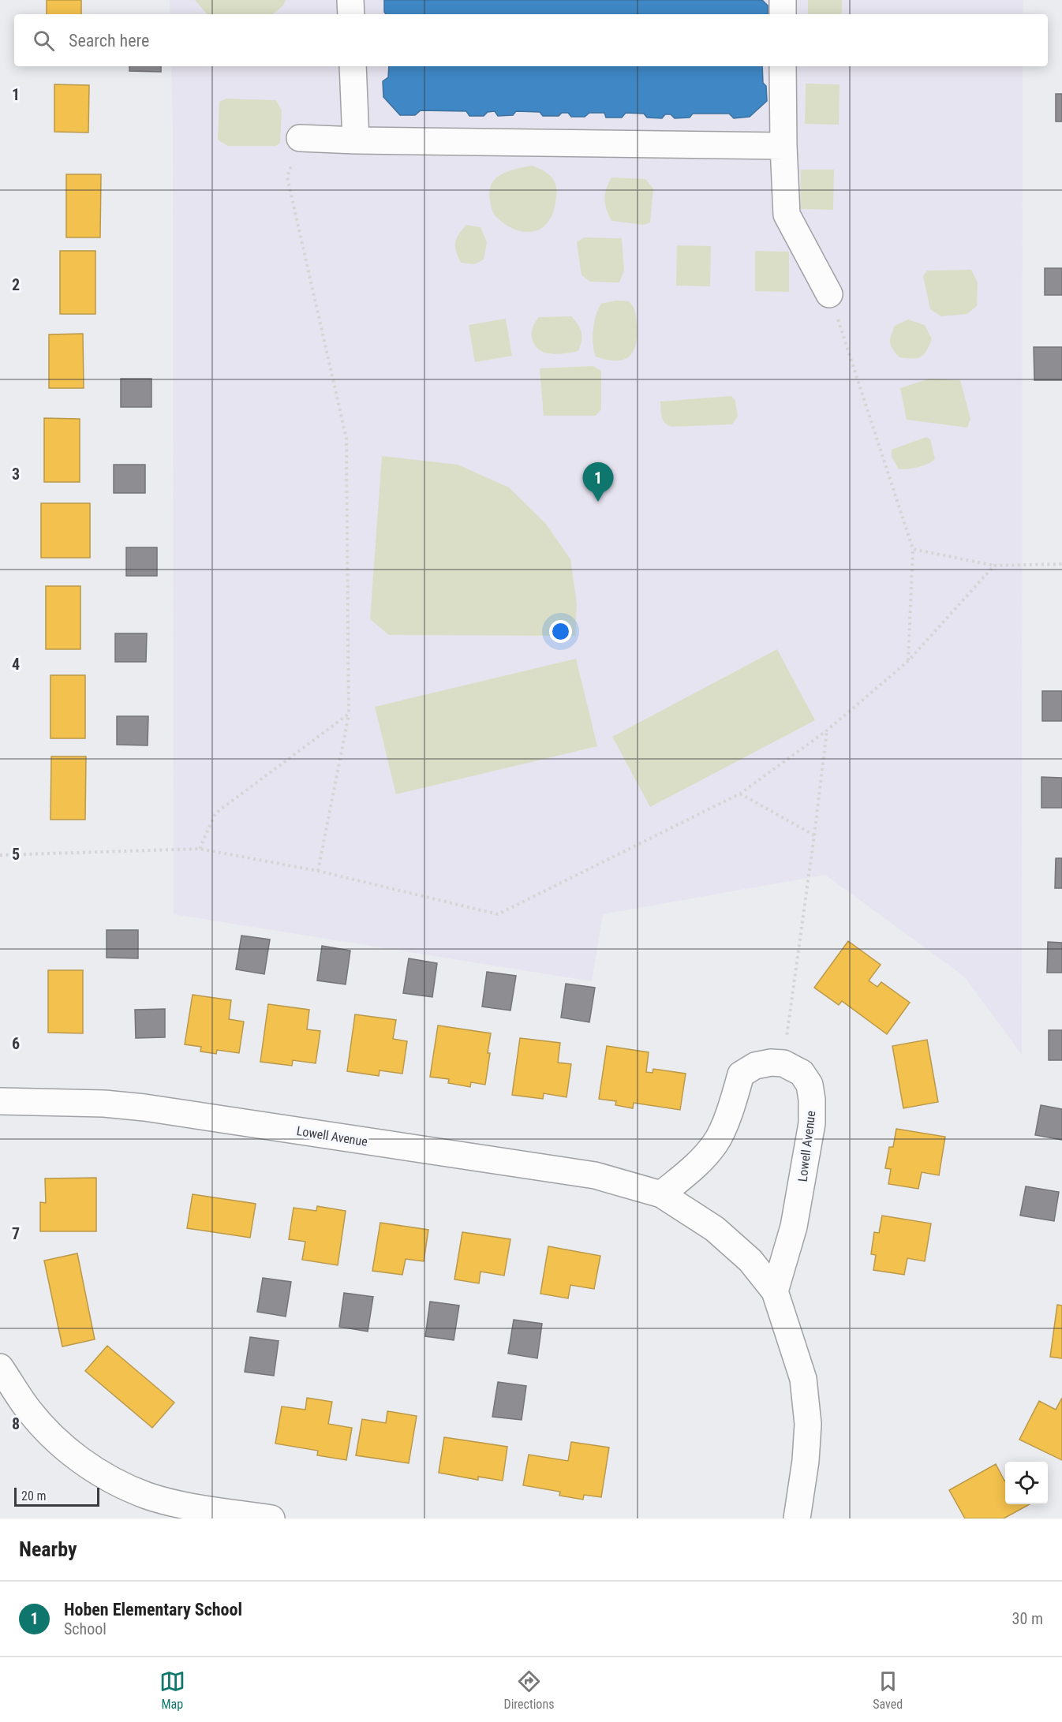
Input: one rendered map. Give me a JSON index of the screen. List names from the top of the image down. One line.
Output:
{"streets":{"street":["Lowell Avenue"]},"scale_bar":"20 m","page":{"search":"Search here","pins":"1","scale":"20 m","heading":"Nearby","list":[{"mark":"1","name":"Hoben Elementary School","note":"School","value":"30 m"}],"nav":["Map","Directions","Saved"]},"grid":{"rows":["1","2","3","4","5","6","7","8"]}}
